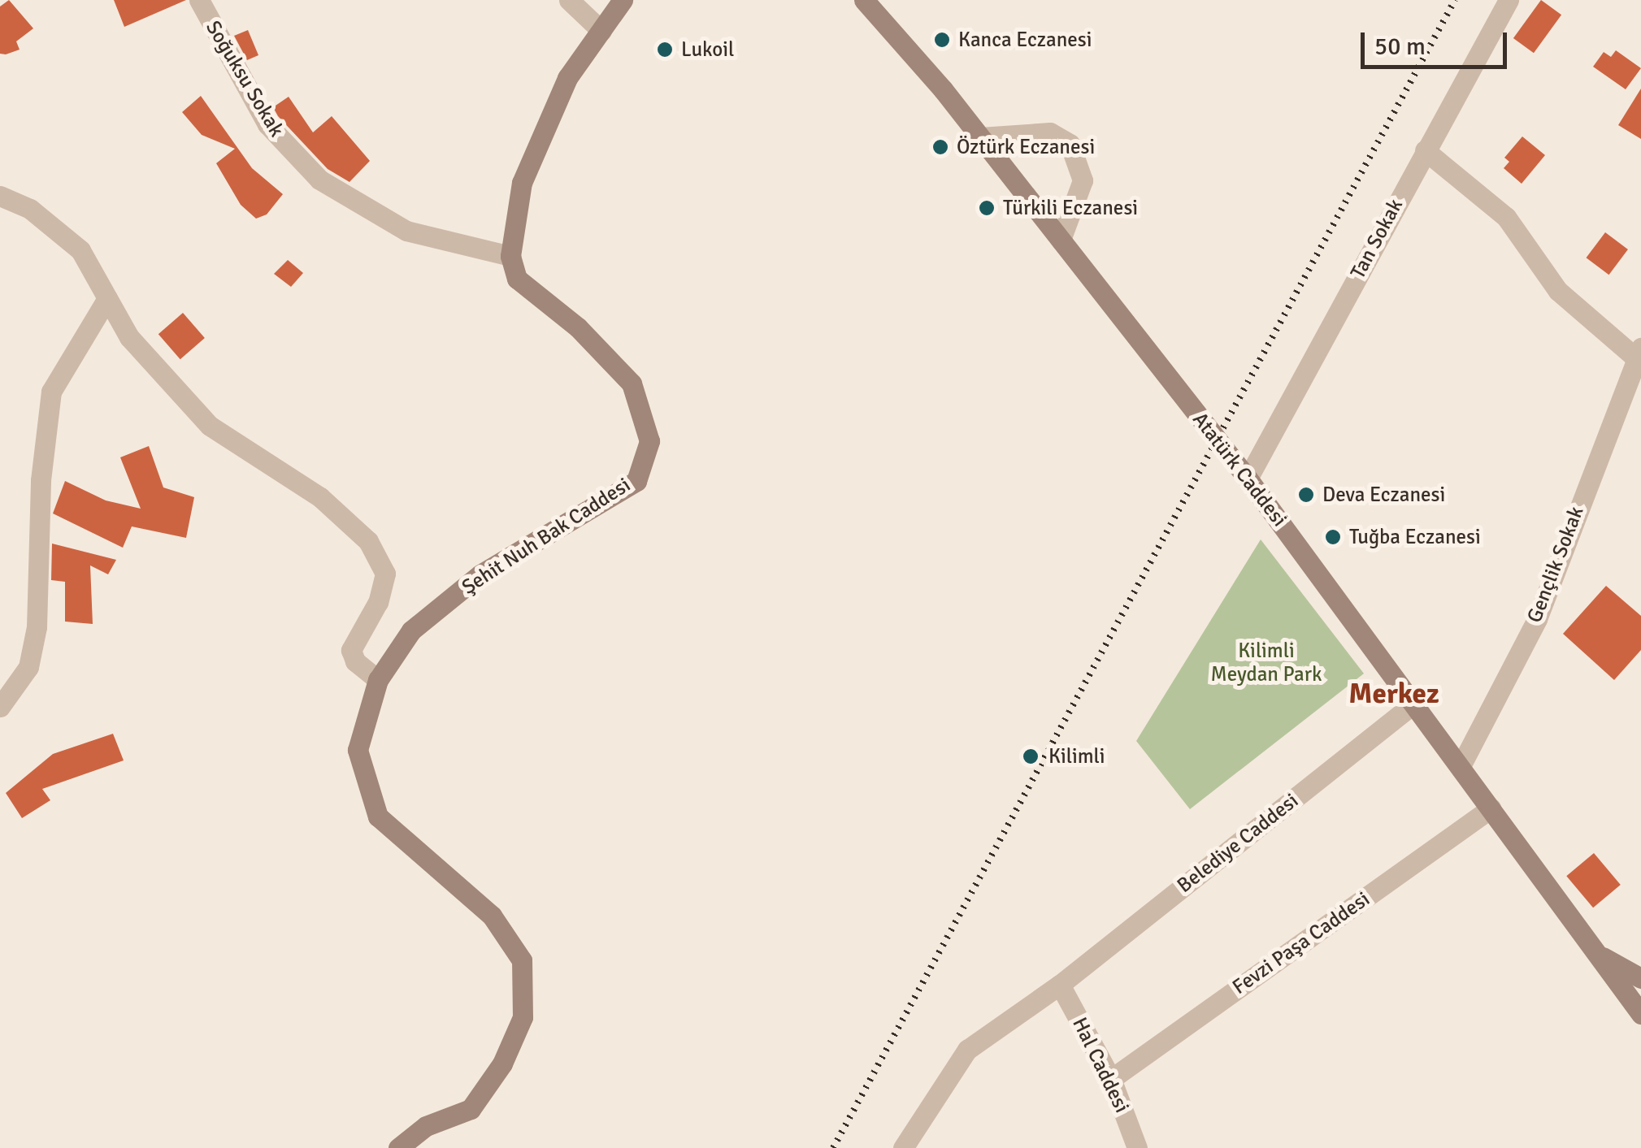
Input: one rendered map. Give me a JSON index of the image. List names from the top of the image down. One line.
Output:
{"streets":{"main road":["Atatürk Caddesi","Şehit Nuh Bak Caddesi"],"street":["Soğuksu Sokak","Tan Sokak","Gençlik Sokak","Belediye Caddesi","Fevzi Paşa Caddesi","Hal Caddesi"]},"crossings":[["Soğuksu Sokak","Şehit Nuh Bak Caddesi"],["Tan Sokak","Atatürk Caddesi"],["Atatürk Caddesi","Gençlik Sokak"],["Atatürk Caddesi","Belediye Caddesi"],["Atatürk Caddesi","Fevzi Paşa Caddesi"],["Belediye Caddesi","Hal Caddesi"],["Fevzi Paşa Caddesi","Hal Caddesi"]],"districts":["Merkez"],"parks":["Kilimli Meydan Park"],"places":["Kanca Eczanesi","Lukoil","Öztürk Eczanesi","Türkili Eczanesi","Deva Eczanesi","Tuğba Eczanesi","Kilimli"],"scale_bar":"50 m"}
